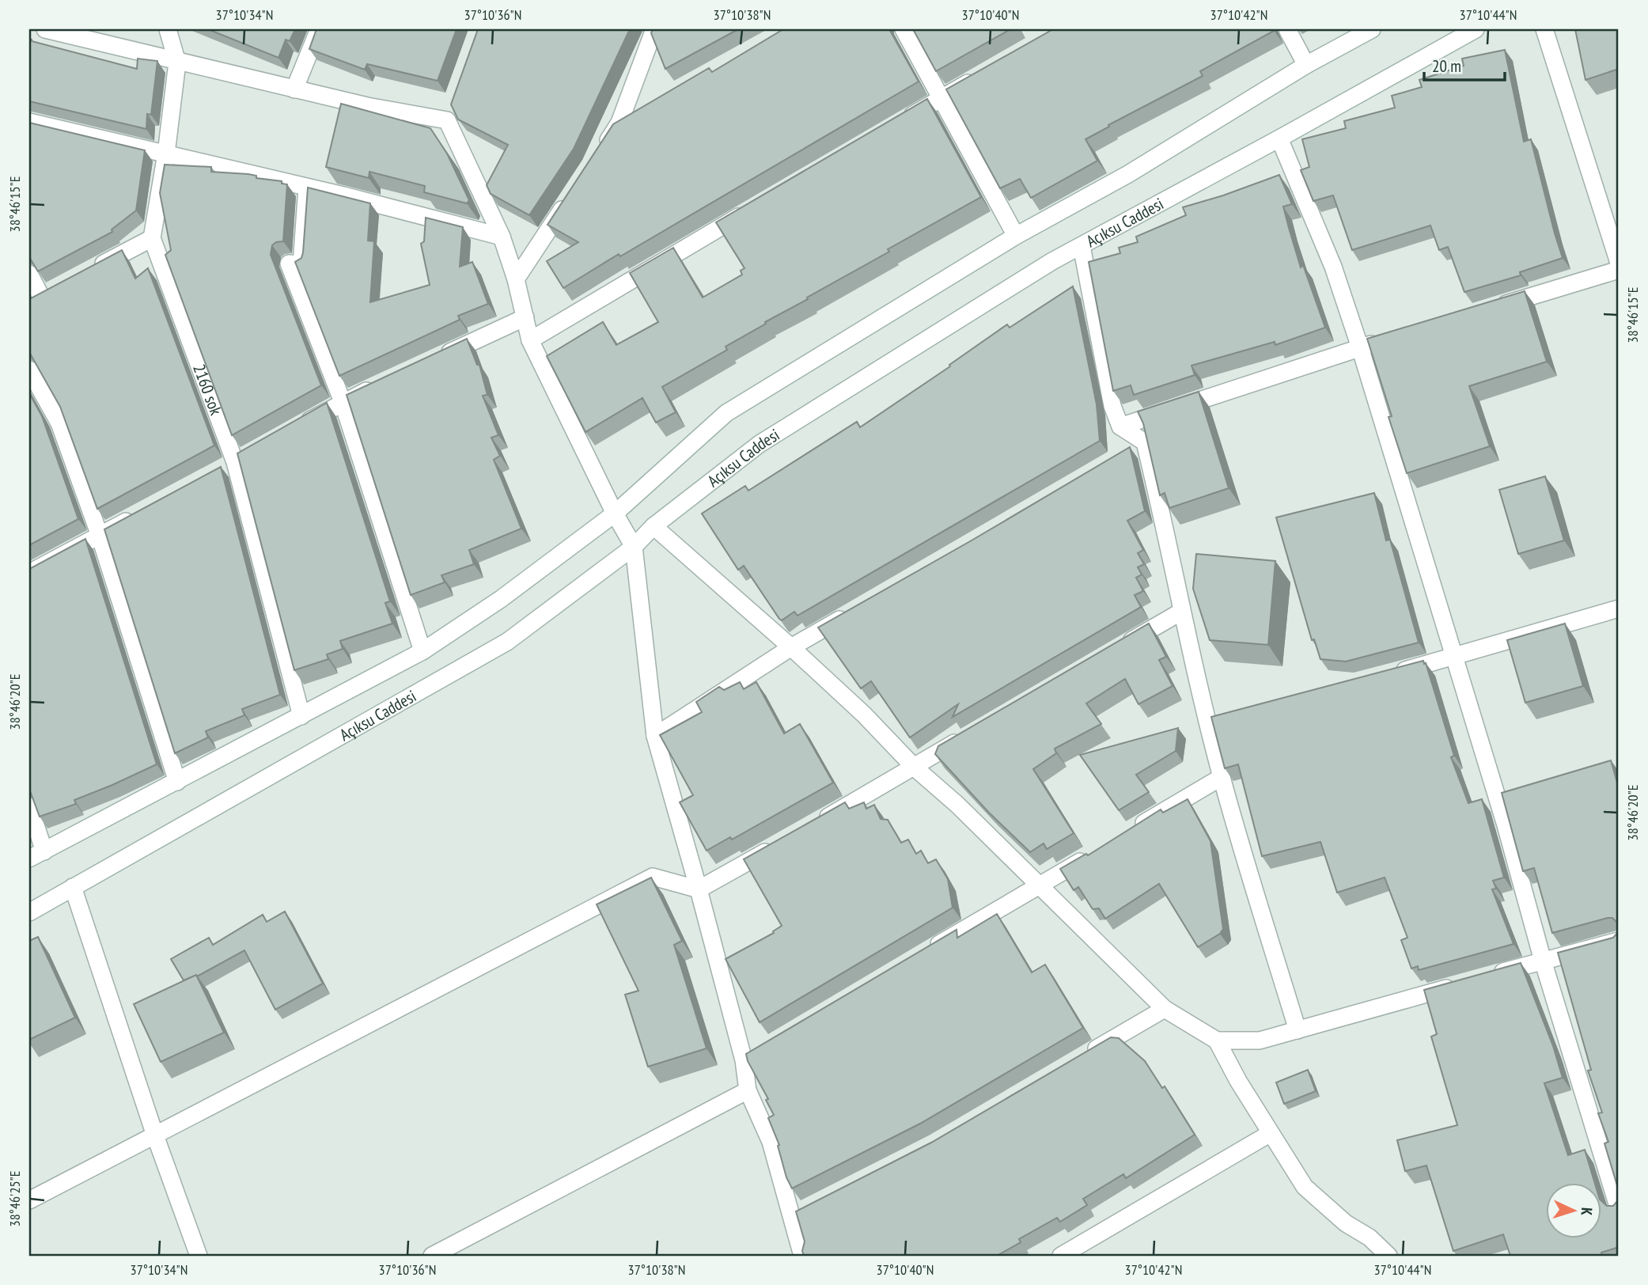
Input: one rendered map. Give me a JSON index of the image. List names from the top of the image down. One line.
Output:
{"streets":{"street":["Açıksu Caddesi","2160 sok"]},"crossings":[["Açıksu Caddesi","2160 sok"]],"scale_bar":"20 m","north":"right","coordinates":["37°10'34\"N","37°10'36\"N","37°10'38\"N","37°10'40\"N","37°10'42\"N","37°10'44\"N","38°46'15\"E","38°46'20\"E","38°46'25\"E"]}
